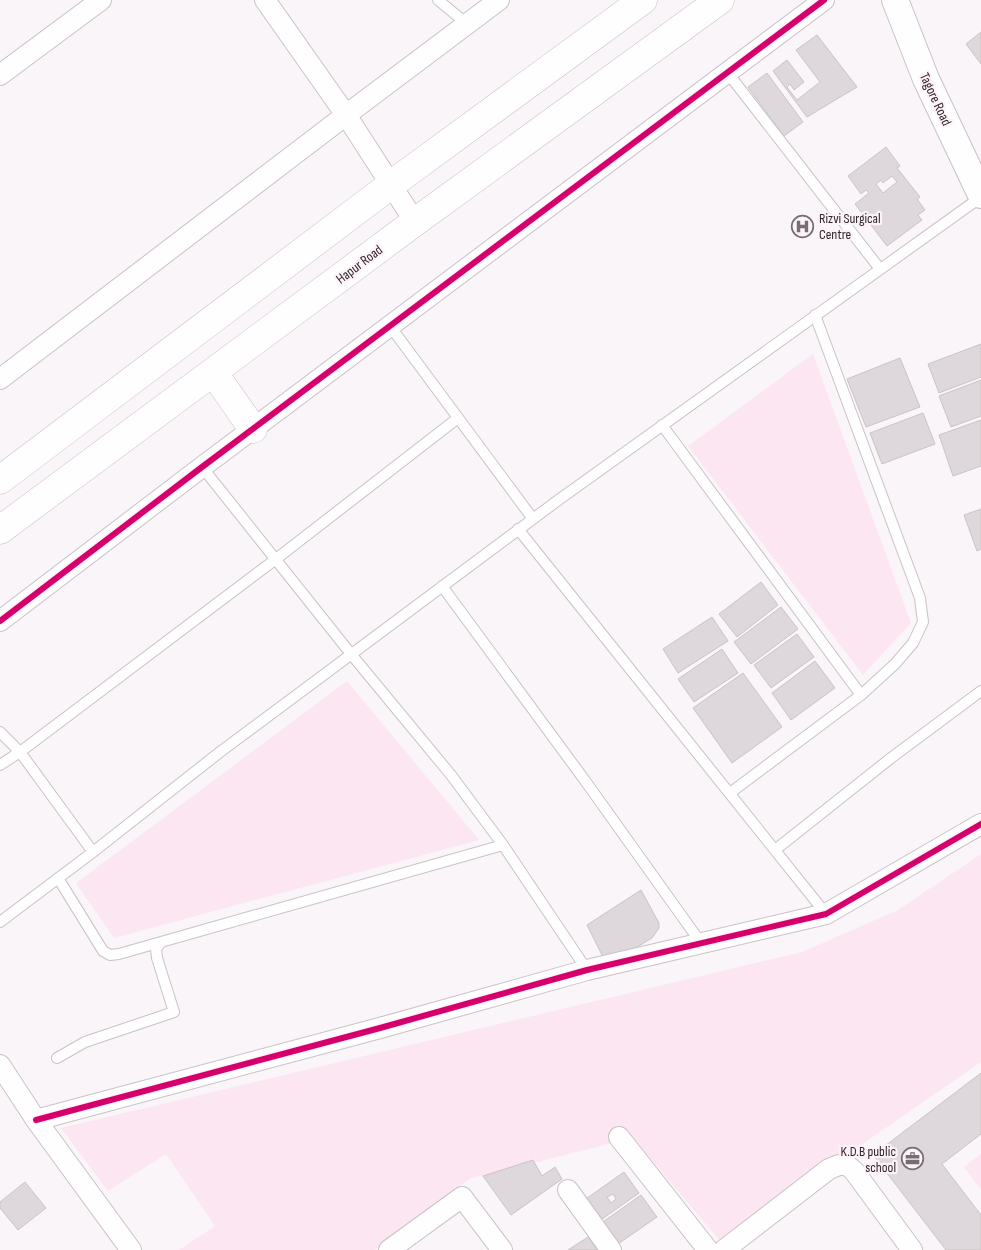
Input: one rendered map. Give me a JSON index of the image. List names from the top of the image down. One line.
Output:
{"streets":{"main road":["Hapur Road"],"street":["Tagore Road"]},"places":{"hospital":["Rizvi Surgical Centre"],"office":["K.D.B public school"]}}
